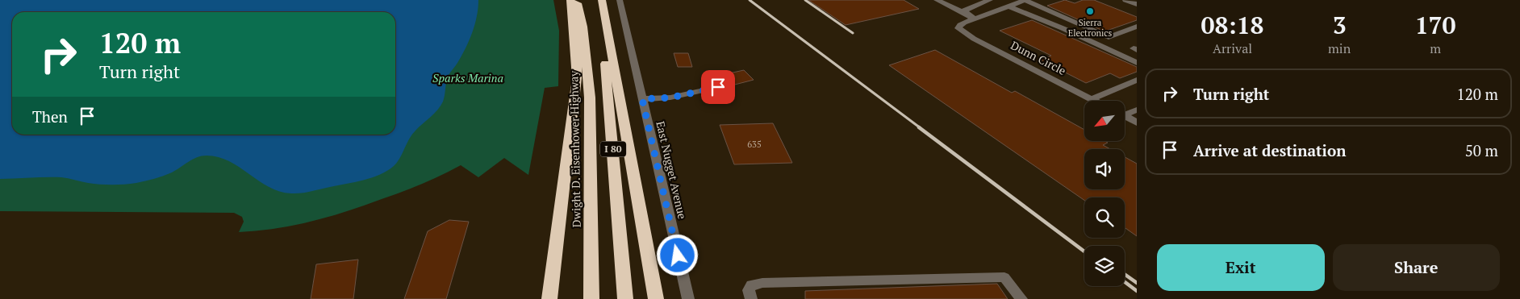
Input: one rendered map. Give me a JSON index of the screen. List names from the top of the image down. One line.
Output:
{"streets":{"highway":["Dwight D. Eisenhower Highway","I 80"],"street":["Dunn Circle","East Nugget Avenue"]},"parks":["Sparks Marina"],"places":["Sierra Electronics"],"house_numbers":["635"],"north":"bottom left","page":{"eta":["08:18","Arrival","3","min","170","m"],"turn":["120 m","Turn right"],"list":[{"name":"Turn right","value":"120 m"},{"name":"Arrive at destination","value":"50 m"}],"then":"Then","buttons":["Exit","Share"]}}
